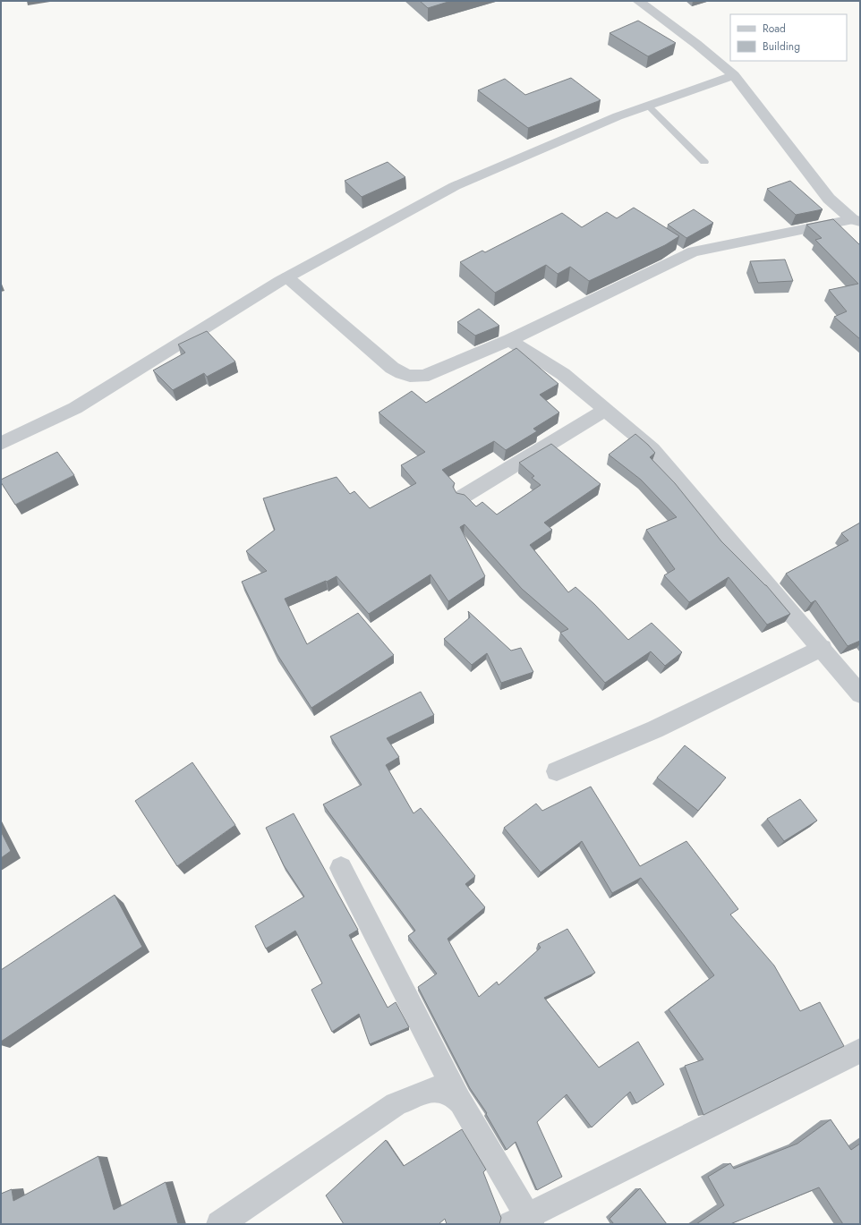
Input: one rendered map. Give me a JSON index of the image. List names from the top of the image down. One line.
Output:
{"legend":["Road","Building"]}
